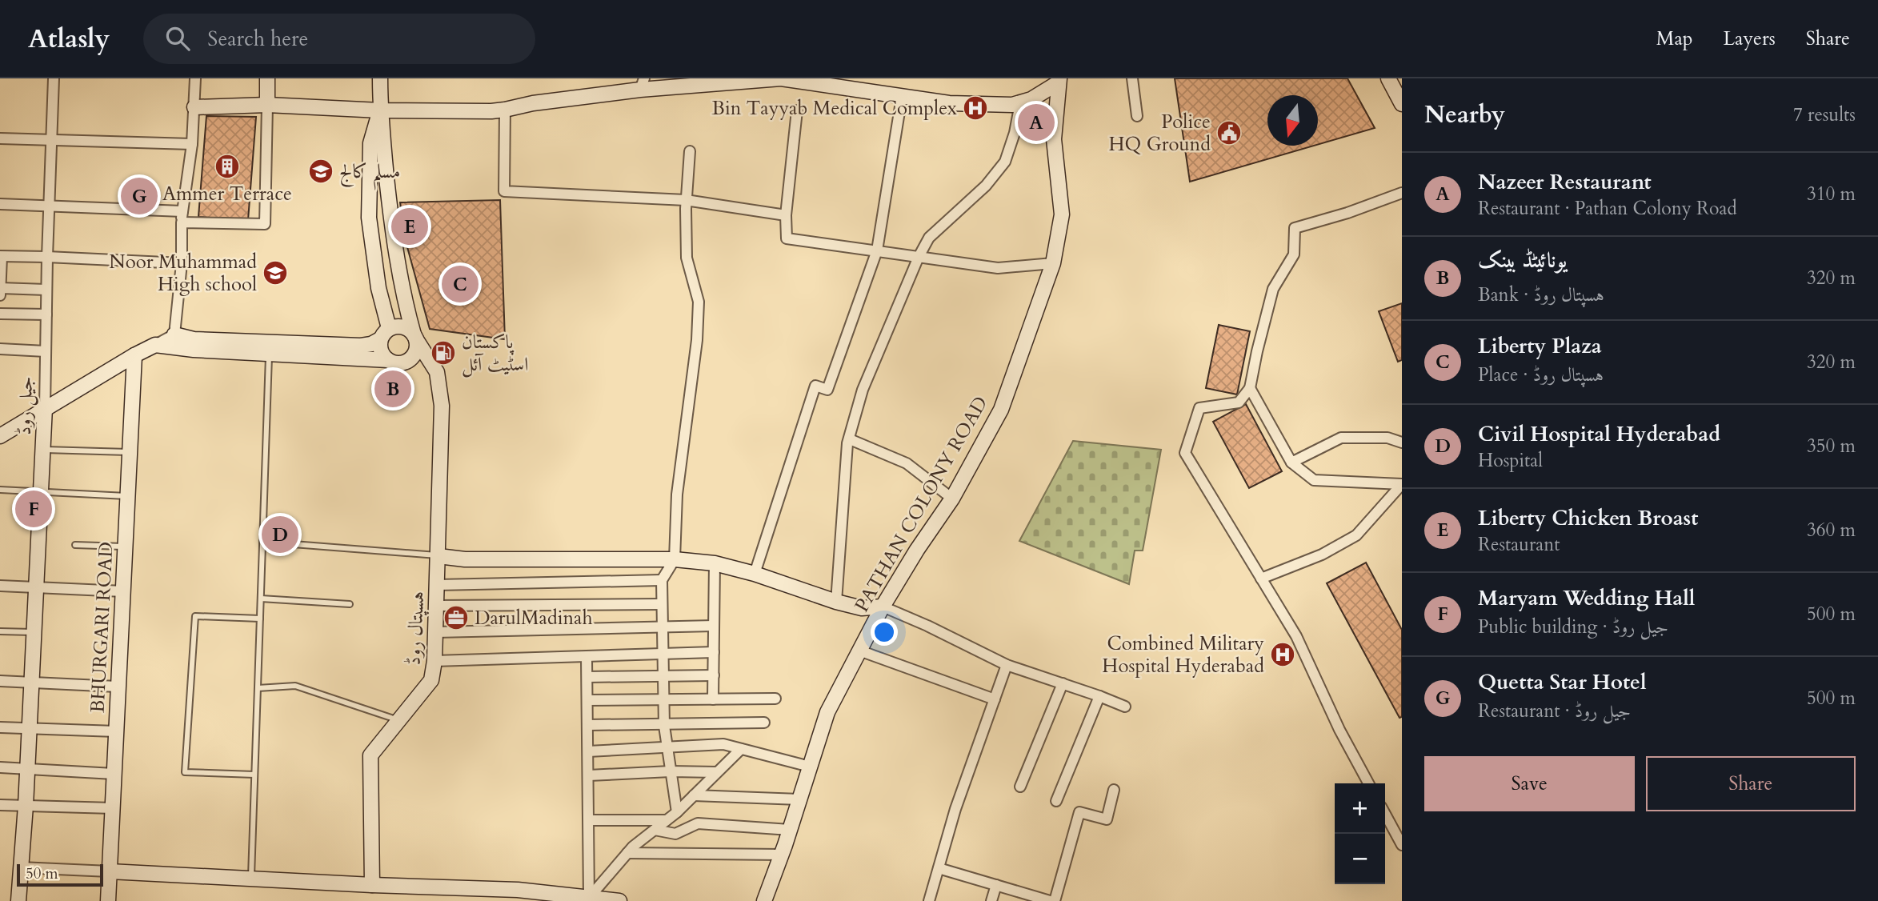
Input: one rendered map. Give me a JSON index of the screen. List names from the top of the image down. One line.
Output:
{"streets":{"street":["جیل روڈ","PATHAN COLONY ROAD","BHURGARI ROAD","ہسپتال روڈ"]},"places":{"hospital":["Bin Tayyab Medical Complex","Combined Military Hospital Hyderabad"],"public building":["Police HQ Ground"],"building":["Ammer Terrace"],"school or university":["مسلم کالج","Noor Muhammad High school"],"fuel station":["پاکستان اسٹیٹ آئل"],"office":["DarulMadinah"]},"scale_bar":"50 m","north":"bottom","page":{"header":"Atlasly","search":"Search here","nav":["Map","Layers","Share"],"heading":["Nearby","7 results"],"pins":["A","G","E","C","B","F","D"],"list":[{"mark":"A","name":"Nazeer Restaurant","note":"Restaurant · Pathan Colony Road","value":"310 m"},{"mark":"B","name":"یونائیٹڈ بینک","note":"Bank · ہسپتال روڈ","value":"320 m"},{"mark":"C","name":"Liberty Plaza","note":"Place · ہسپتال روڈ","value":"320 m"},{"mark":"D","name":"Civil Hospital Hyderabad","note":"Hospital","value":"350 m"},{"mark":"E","name":"Liberty Chicken Broast","note":"Restaurant","value":"360 m"},{"mark":"F","name":"Maryam Wedding Hall","note":"Public building · جیل روڈ","value":"500 m"},{"mark":"G","name":"Quetta Star Hotel","note":"Restaurant · جیل روڈ","value":"500 m"}],"buttons":["Save","Share"],"map_buttons":["+","−"],"scale":"50 m"}}
